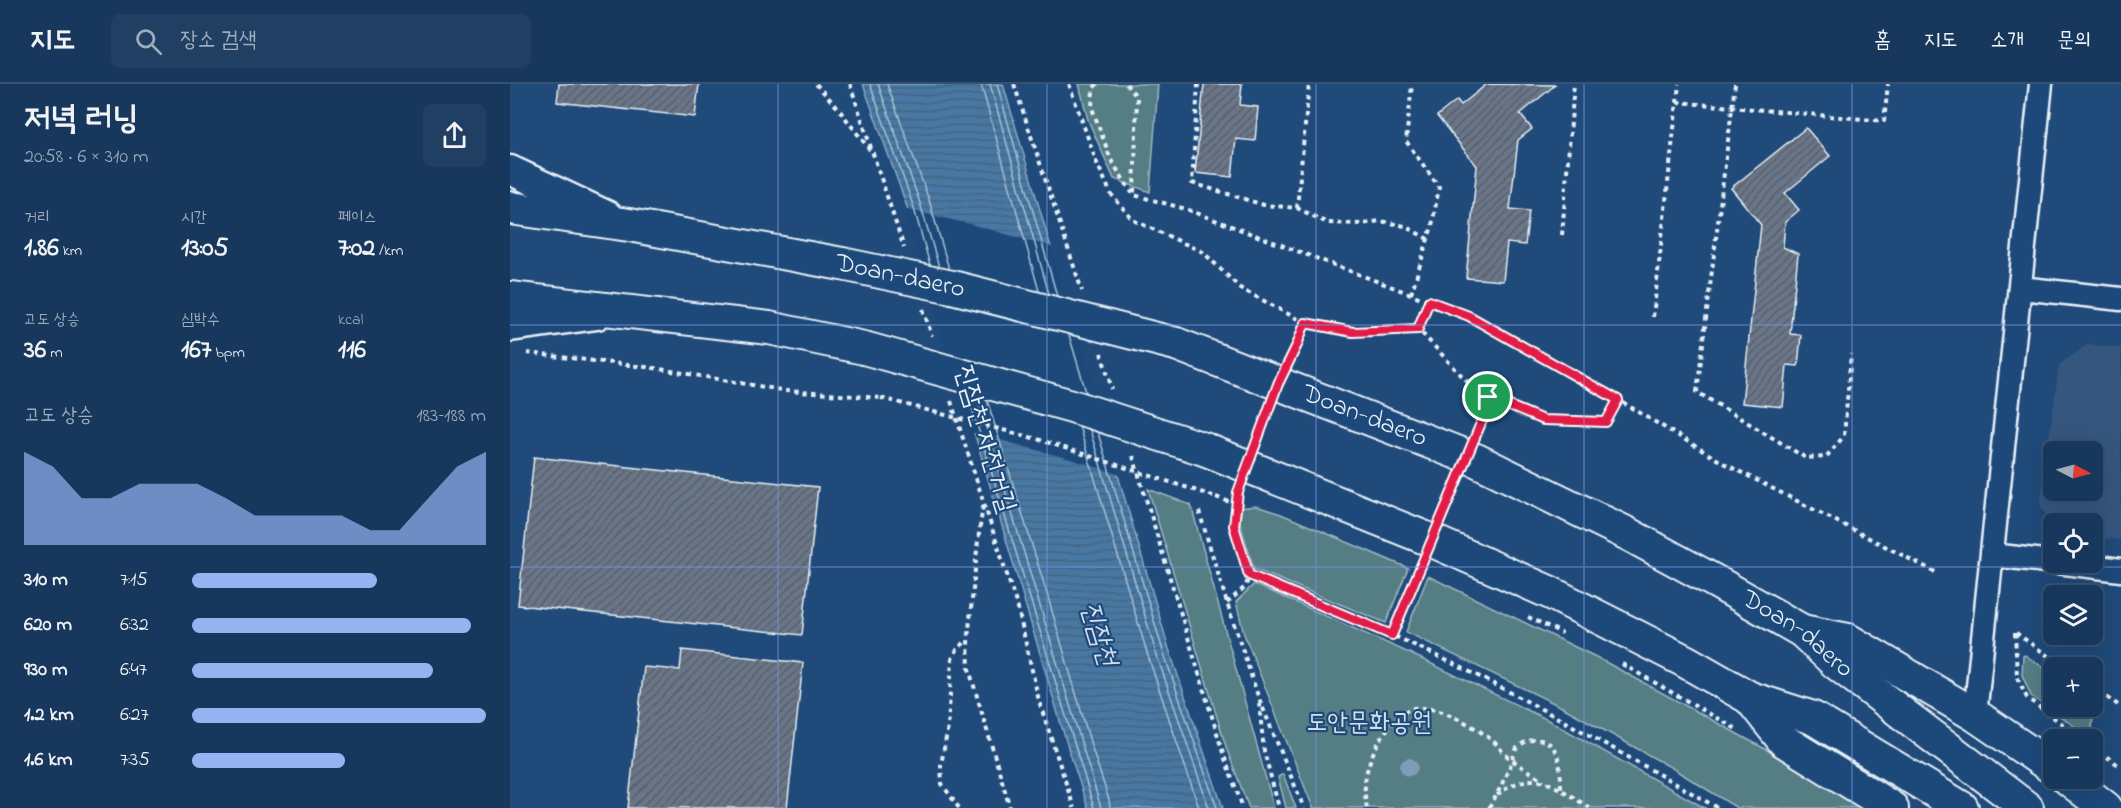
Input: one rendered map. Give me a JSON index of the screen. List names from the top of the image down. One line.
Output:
{"streets":{"main road":["Doan-daero"],"path":["진잠천 자전거길"]},"water":["진잠천"],"parks":["도안문화공원"],"north":"right","page":{"header":"지도","search":"장소 검색","nav":["홈","지도","소개","문의"],"heading":["저녁 러닝","20:58 · 6 × 310 m"],"stats":[["거리","1.86 km"],["시간","13:05"],["페이스","7:02 /km"],["고도 상승","36 m"],["심박수","167 bpm"],["kcal","116"]],"chart":["고도 상승","183–188 m"],"map_buttons":["+","−"],"list":[{"name":"310 m","note":"7:15"},{"name":"620 m","note":"6:32"},{"name":"930 m","note":"6:47"},{"name":"1.2 km","note":"6:27"},{"name":"1.6 km","note":"7:35"}]}}
